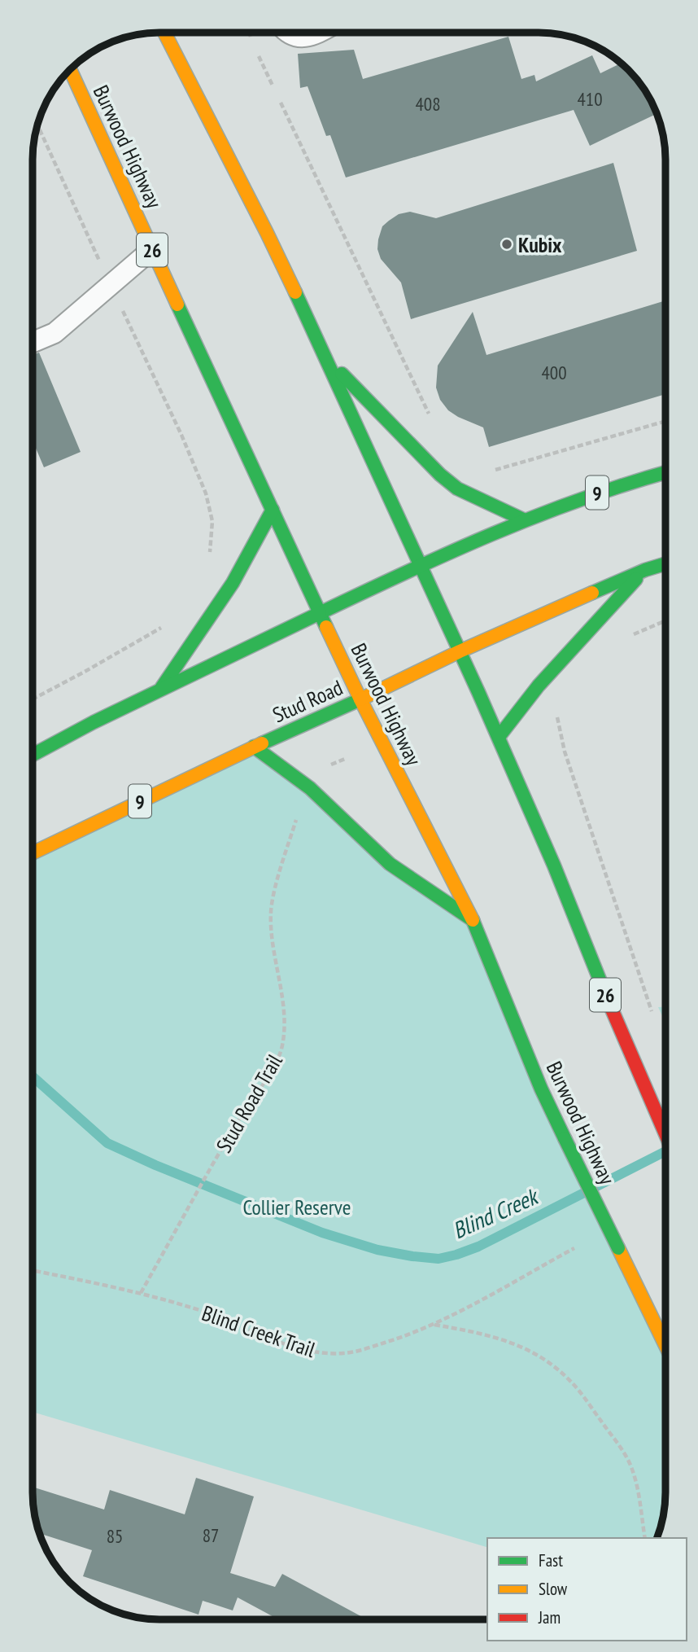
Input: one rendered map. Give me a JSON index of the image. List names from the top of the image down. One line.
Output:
{"streets":{"main road":["Burwood Highway","26","9","Stud Road"],"path":["Stud Road Trail","Blind Creek Trail"]},"crossings":[["Burwood Highway","9"],["Burwood Highway","Stud Road"],["26","9"],["26","Stud Road"],["Stud Road Trail","Blind Creek Trail"]],"water":["Blind Creek"],"parks":["Collier Reserve"],"places":["Kubix"],"house_numbers":["410","408","400","87","85"],"legend":["Fast","Slow","Jam"]}
